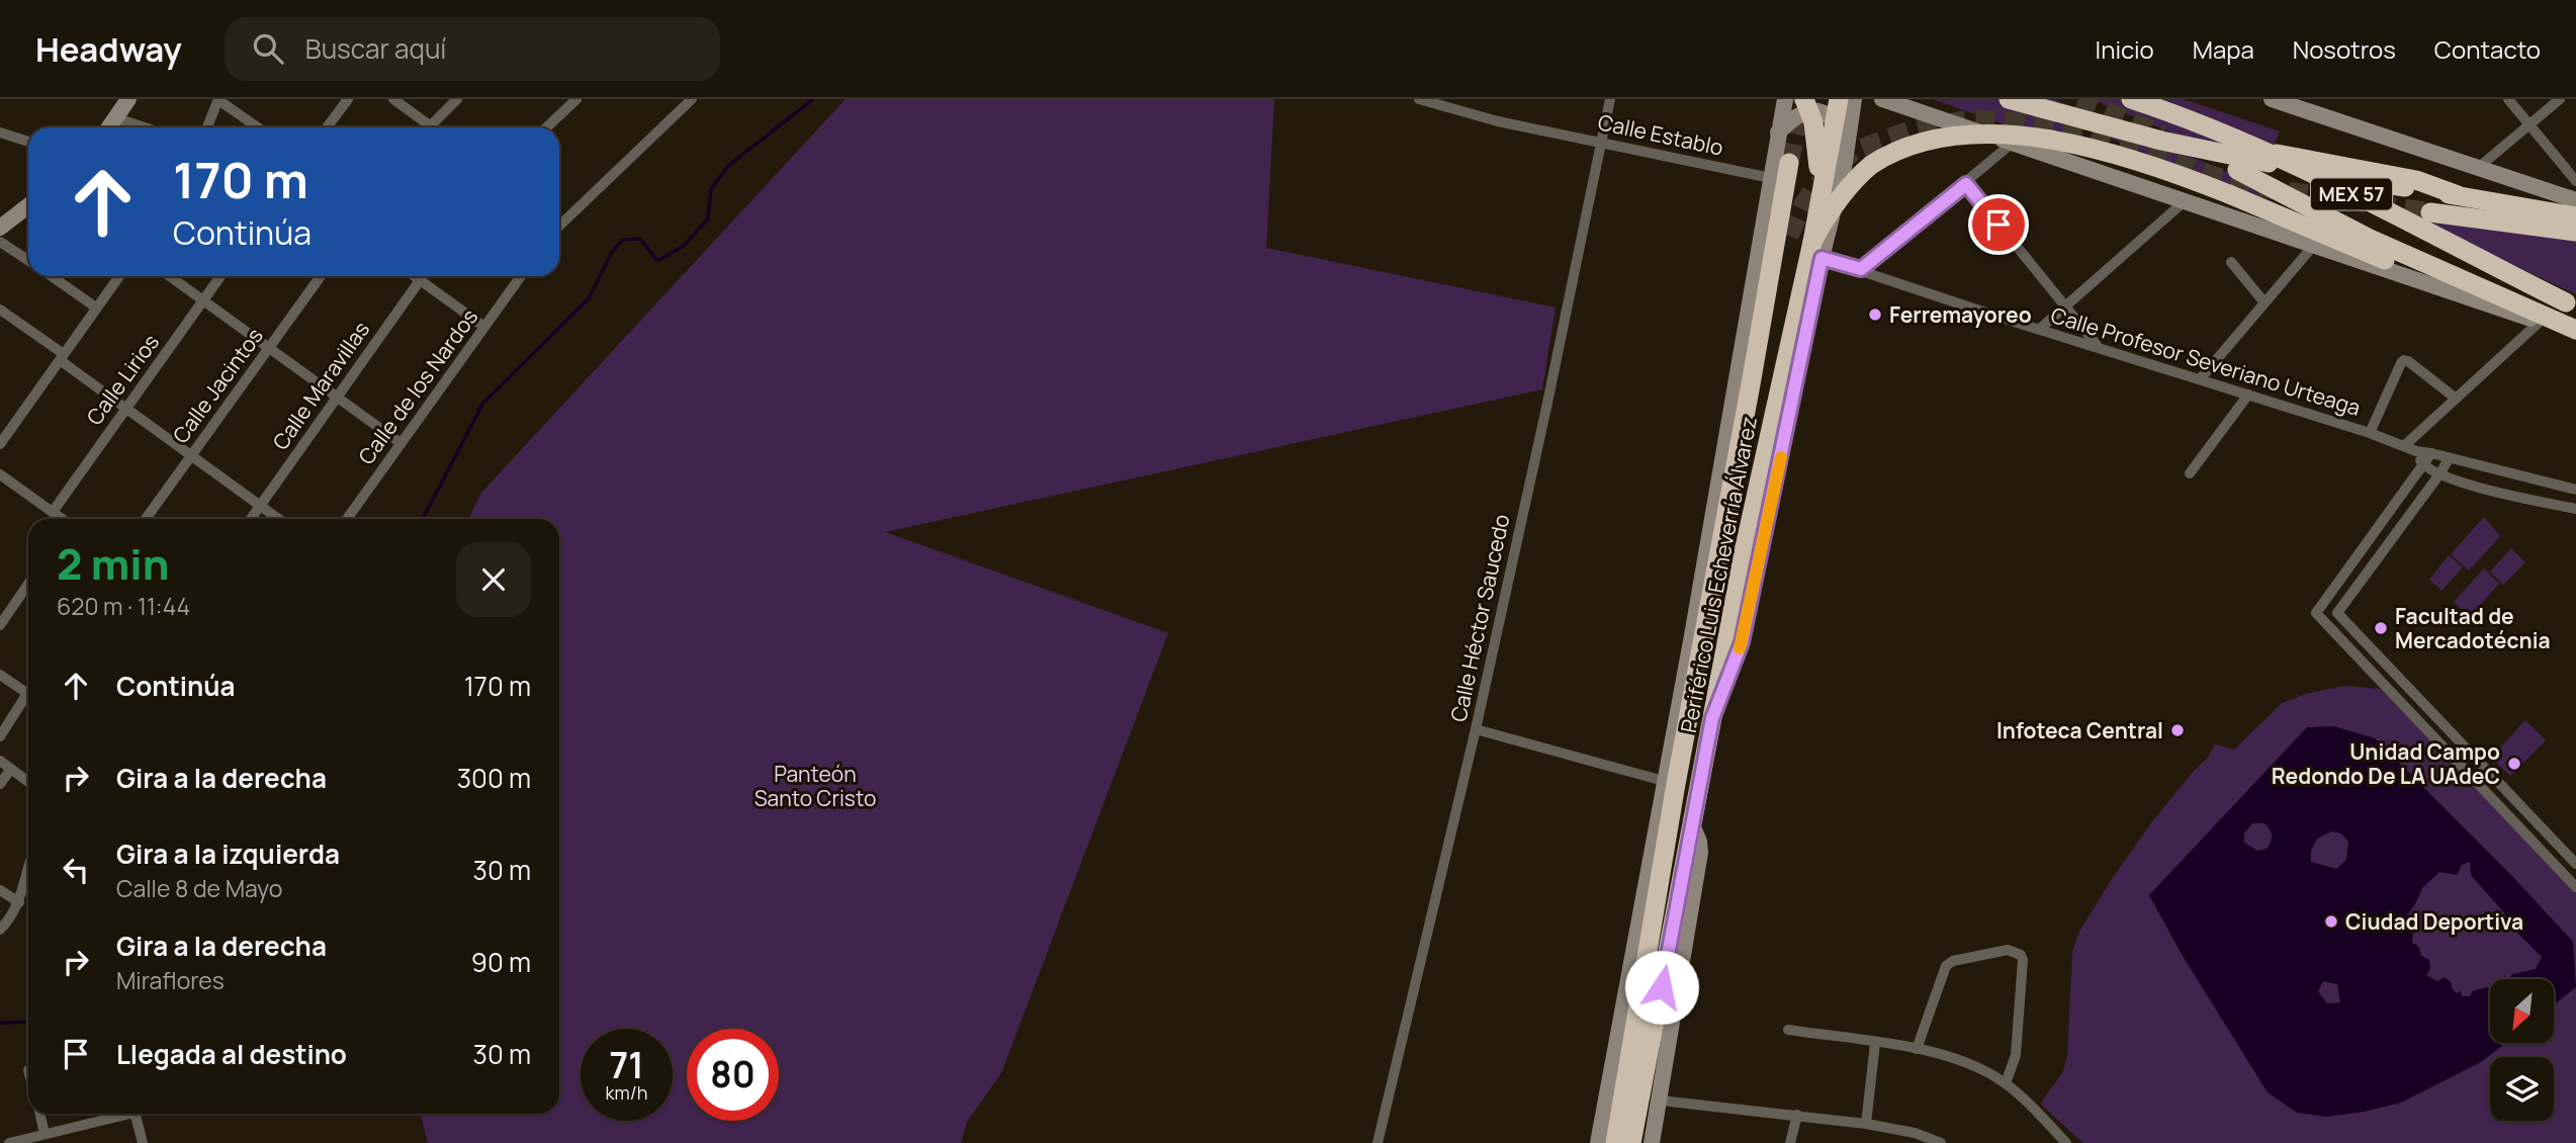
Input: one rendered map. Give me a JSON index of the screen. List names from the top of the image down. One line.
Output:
{"streets":{"highway":["MEX 57","Periférico Luis Echeverría Álvarez"],"street":["Calle Establo","Calle Profesor Severiano Urteaga","Calle Lirios","Calle Jacintos","Calle Maravillas","Calle de los Nardos","Calle Héctor Saucedo"]},"crossings":[["Calle Establo","Calle Héctor Saucedo"],["Calle Profesor Severiano Urteaga","Periférico Luis Echeverría Álvarez"]],"parks":["Panteón Santo Cristo"],"places":["Ferremayoreo","Facultad de Mercadotécnia","Infoteca Central","Unidad Campo Redondo De LA UAdeC","Ciudad Deportiva"],"north":"bottom left","page":{"header":"Headway","search":"Buscar aquí","nav":["Inicio","Mapa","Nosotros","Contacto"],"turn":["170 m","Continúa"],"heading":["2 min","620 m · 11:44"],"list":[{"name":"Continúa","value":"170 m"},{"name":"Gira a la derecha","value":"300 m"},{"name":"Gira a la izquierda","note":"Calle 8 de Mayo","value":"30 m"},{"name":"Gira a la derecha","note":"Miraflores","value":"90 m"},{"name":"Llegada al destino","value":"30 m"}],"speed":"71 km/h","limit":"80"}}
